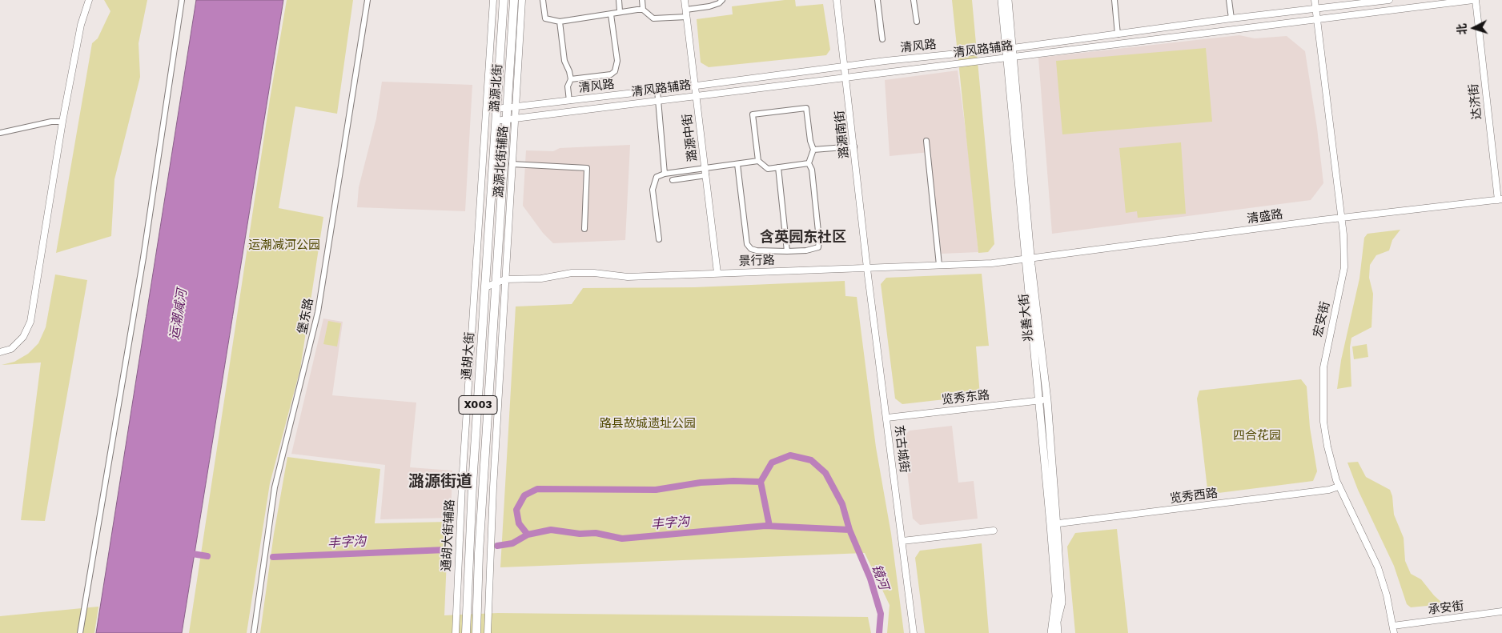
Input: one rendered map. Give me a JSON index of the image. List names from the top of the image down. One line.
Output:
{"streets":{"main road":["潞源北街","兆善大街","通胡大街","X003"],"street":["清风路","清风路辅路","达济街","潞源南街","潞源中街","潞源北街辅路","清盛路","景行路","堡东路","宏安街","览秀东路","东古城街","览秀西路","通胡大街辅路","承安街"]},"crossings":[["清风路","潞源北街"],["清风路","潞源南街"],["清风路","潞源中街"],["清风路","潞源北街辅路"],["清风路","兆善大街"],["清风路","宏安街"],["清风路辅路","潞源北街"],["清风路辅路","达济街"],["清风路辅路","潞源南街"],["清风路辅路","潞源中街"],["清风路辅路","潞源北街辅路"],["清风路辅路","兆善大街"],["清风路辅路","宏安街"],["潞源北街","通胡大街"],["达济街","清盛路"],["潞源南街","景行路"],["潞源南街","东古城街"],["潞源中街","景行路"],["潞源北街辅路","景行路"],["潞源北街辅路","通胡大街辅路"],["清盛路","景行路"],["清盛路","兆善大街"],["清盛路","宏安街"],["景行路","兆善大街"],["景行路","通胡大街"],["景行路","东古城街"],["兆善大街","览秀东路"],["兆善大街","览秀西路"],["宏安街","览秀西路"],["宏安街","承安街"],["览秀东路","东古城街"]],"districts":["含英园东社区","潞源街道"],"water":["运潮减河","丰字沟","镜河"],"parks":["运潮减河公园","路县故城遗址公园","四合花园"],"north":"left"}
